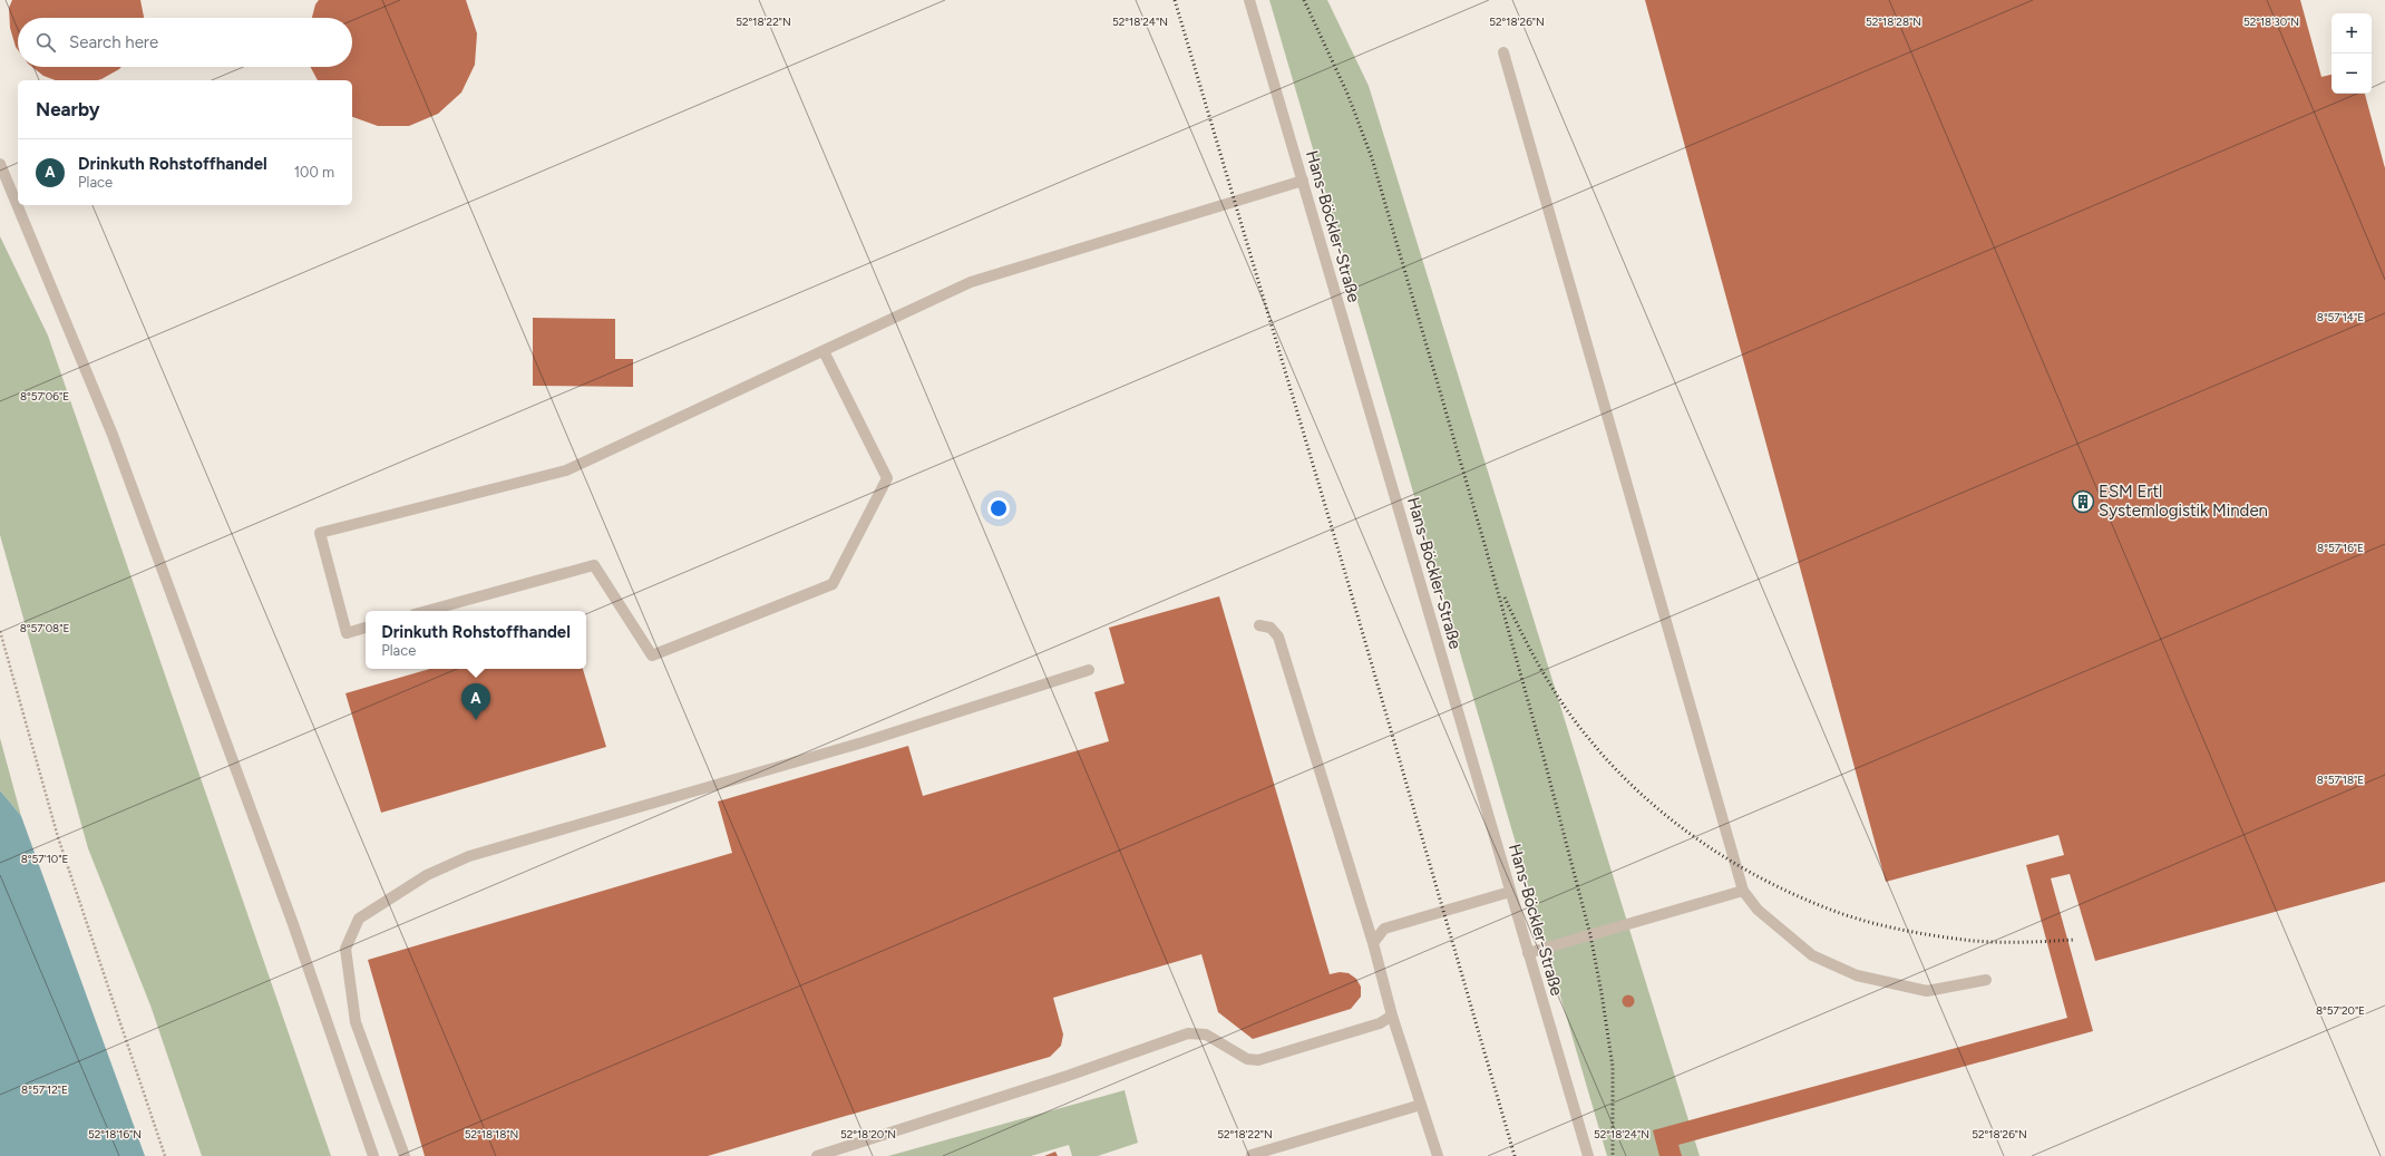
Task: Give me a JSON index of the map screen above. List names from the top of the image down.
{
  "streets": {
    "street": ["Hans-Böckler-Straße"]
  },
  "places": {
    "building": ["ESM Ertl Systemlogistik Minden"]
  },
  "page": {
    "map_buttons": ["+", "−"],
    "search": "Search here",
    "heading": "Nearby",
    "list": [
      {
        "mark": "A",
        "name": "Drinkuth Rohstoffhandel",
        "note": "Place",
        "value": "100 m"
      }
    ],
    "popup": ["Drinkuth Rohstoffhandel", "Place"],
    "pins": "A"
  },
  "coordinates": [
    "52°18'22\"N",
    "52°18'24\"N",
    "52°18'26\"N",
    "52°18'28\"N",
    "52°18'30\"N",
    "8°57'14\"E",
    "8°57'06\"E",
    "8°57'16\"E",
    "8°57'08\"E",
    "8°57'18\"E",
    "8°57'10\"E",
    "8°57'20\"E",
    "8°57'12\"E",
    "52°18'16\"N",
    "52°18'18\"N",
    "52°18'20\"N"
  ]
}
